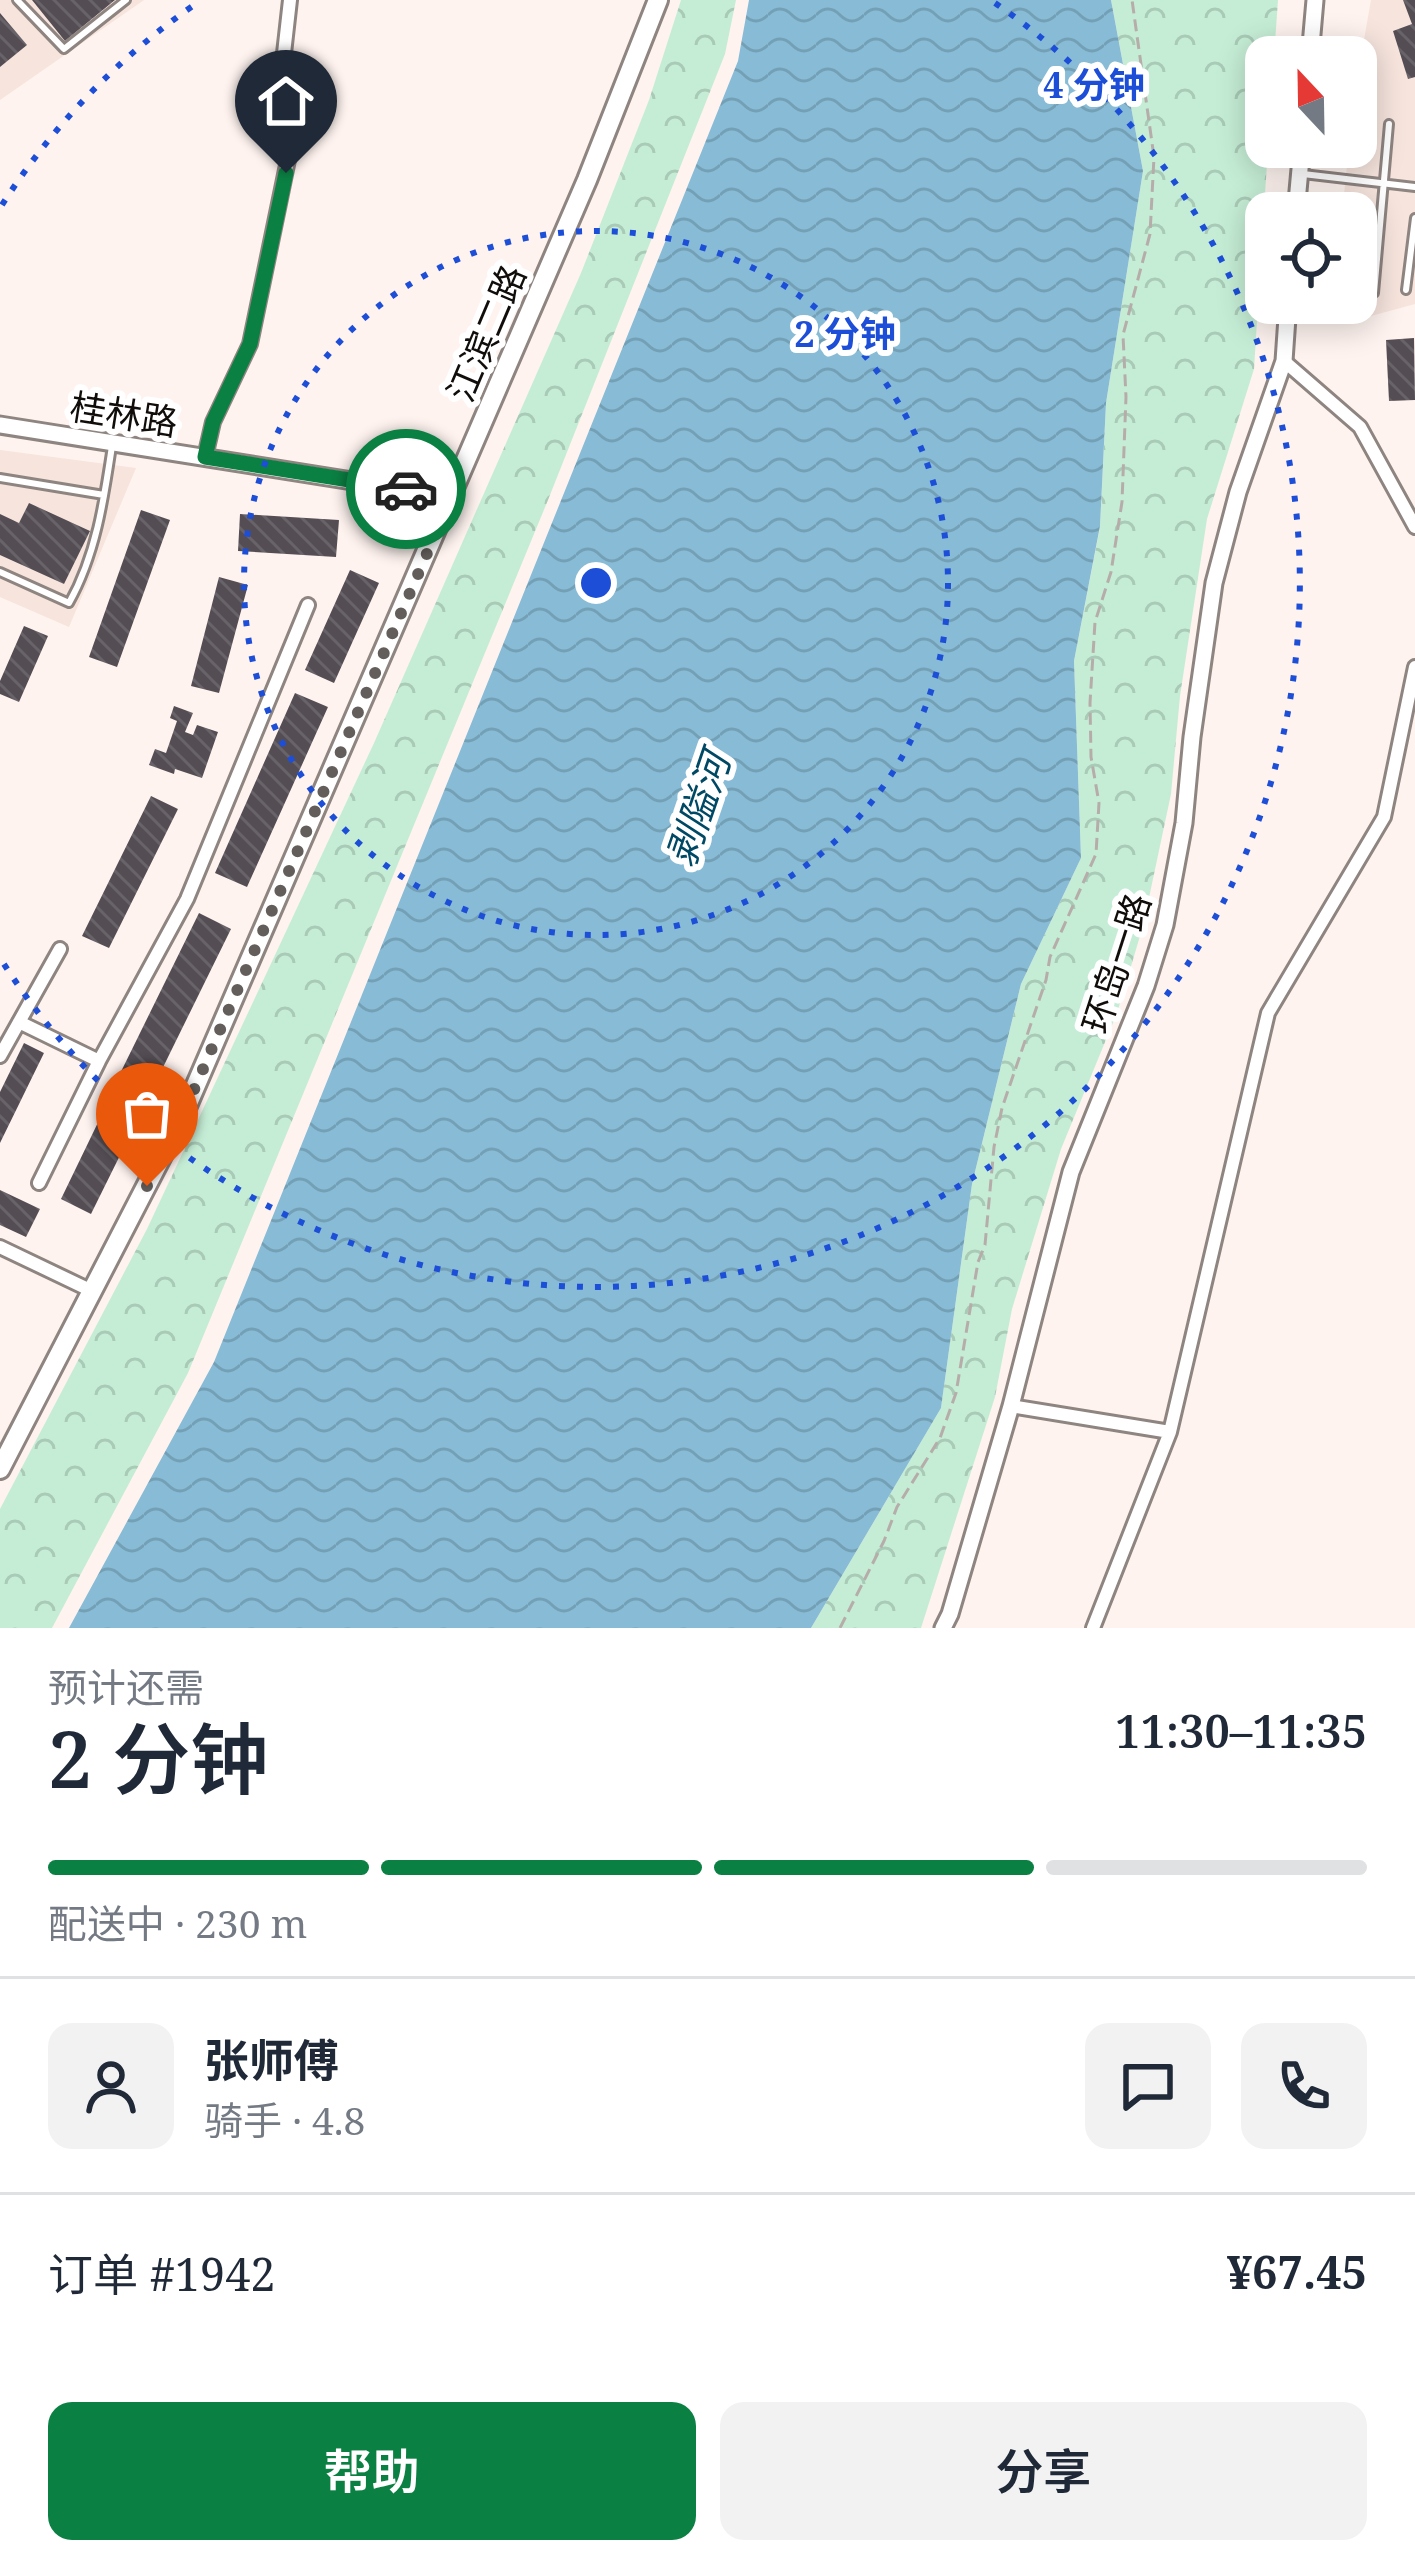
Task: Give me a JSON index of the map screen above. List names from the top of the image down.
{
  "streets": {
    "main road": ["江滨二路"],
    "street": ["桂林路", "环岛一路"]
  },
  "crossings": [
    ["江滨二路", "桂林路"]
  ],
  "water": ["剥隘河"],
  "north": "top",
  "page": {
    "heading": ["2 分钟", "预计还需", "11:30–11:35"],
    "panel": [
      "张师傅",
      "骑手 · 4.8",
      "订单 #1942",
      "¥67.45"
    ],
    "bar": "配送中 · 230 m",
    "buttons": ["帮助", "分享"]
  },
  "rings": ["4 分钟", "2 分钟"]
}
